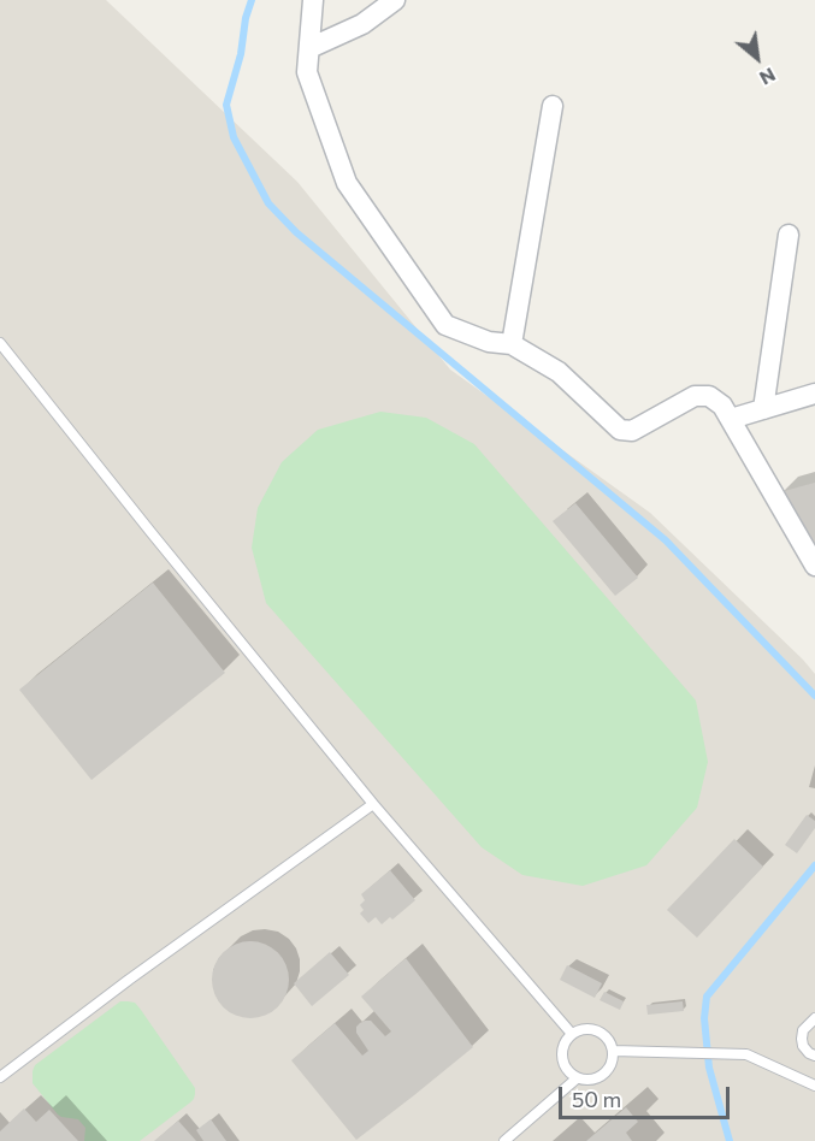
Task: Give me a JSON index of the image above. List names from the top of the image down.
{
  "scale_bar": "50 m",
  "north": "bottom right"
}
